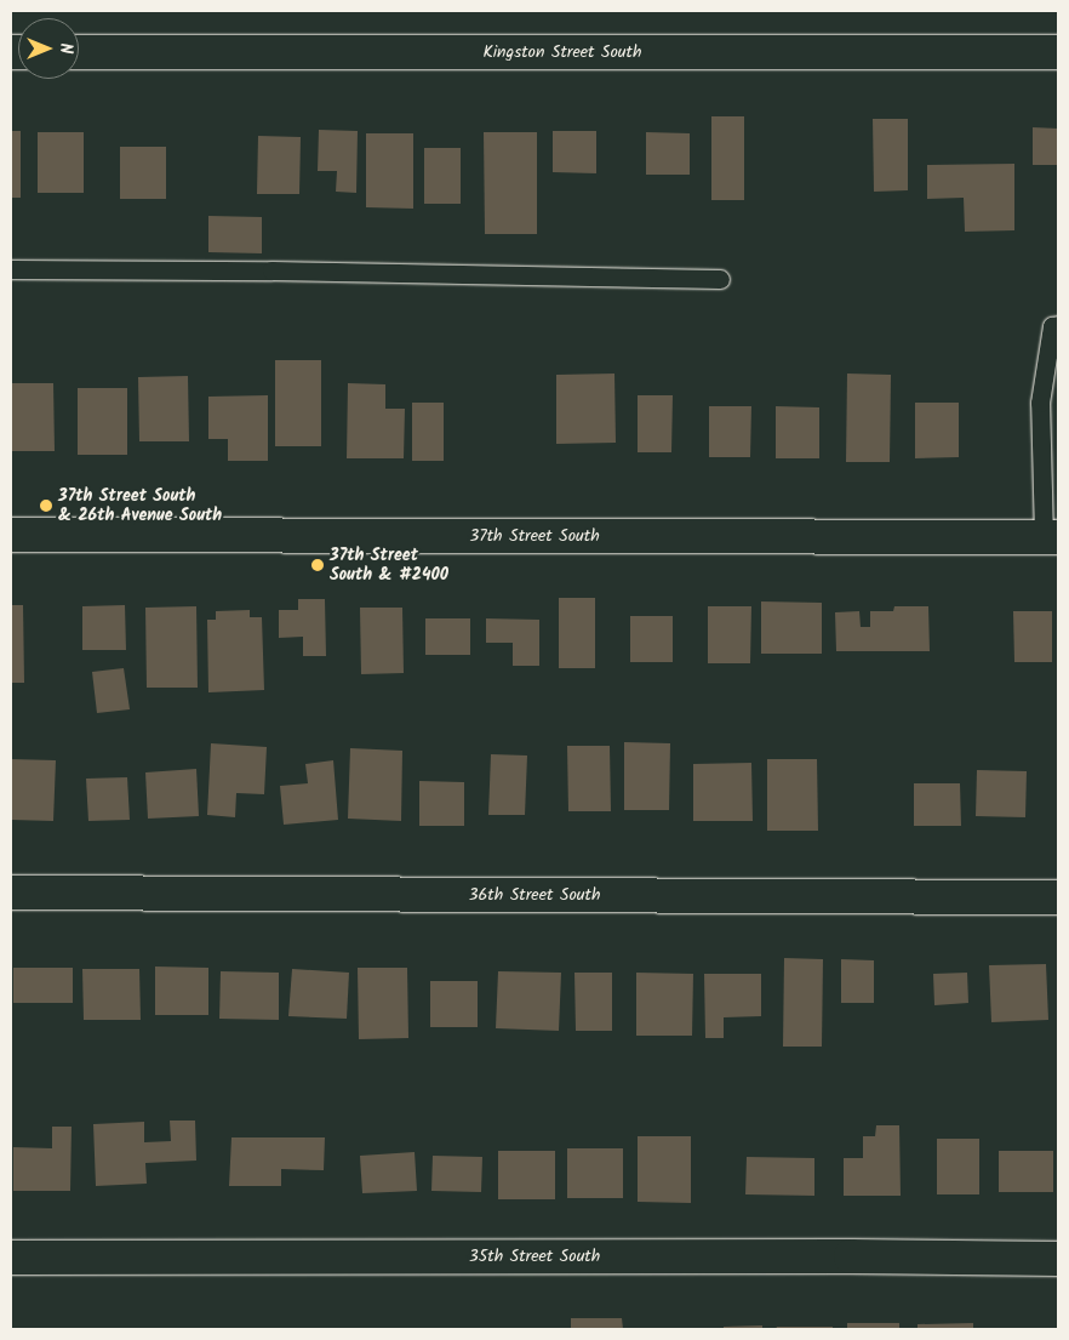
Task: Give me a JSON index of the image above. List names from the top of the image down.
{
  "streets": {
    "street": [
      "Kingston Street South",
      "37th Street South",
      "36th Street South",
      "35th Street South"
    ]
  },
  "places": ["37th Street South & 26th Avenue South", "37th Street South & #2400"],
  "north": "right"
}
